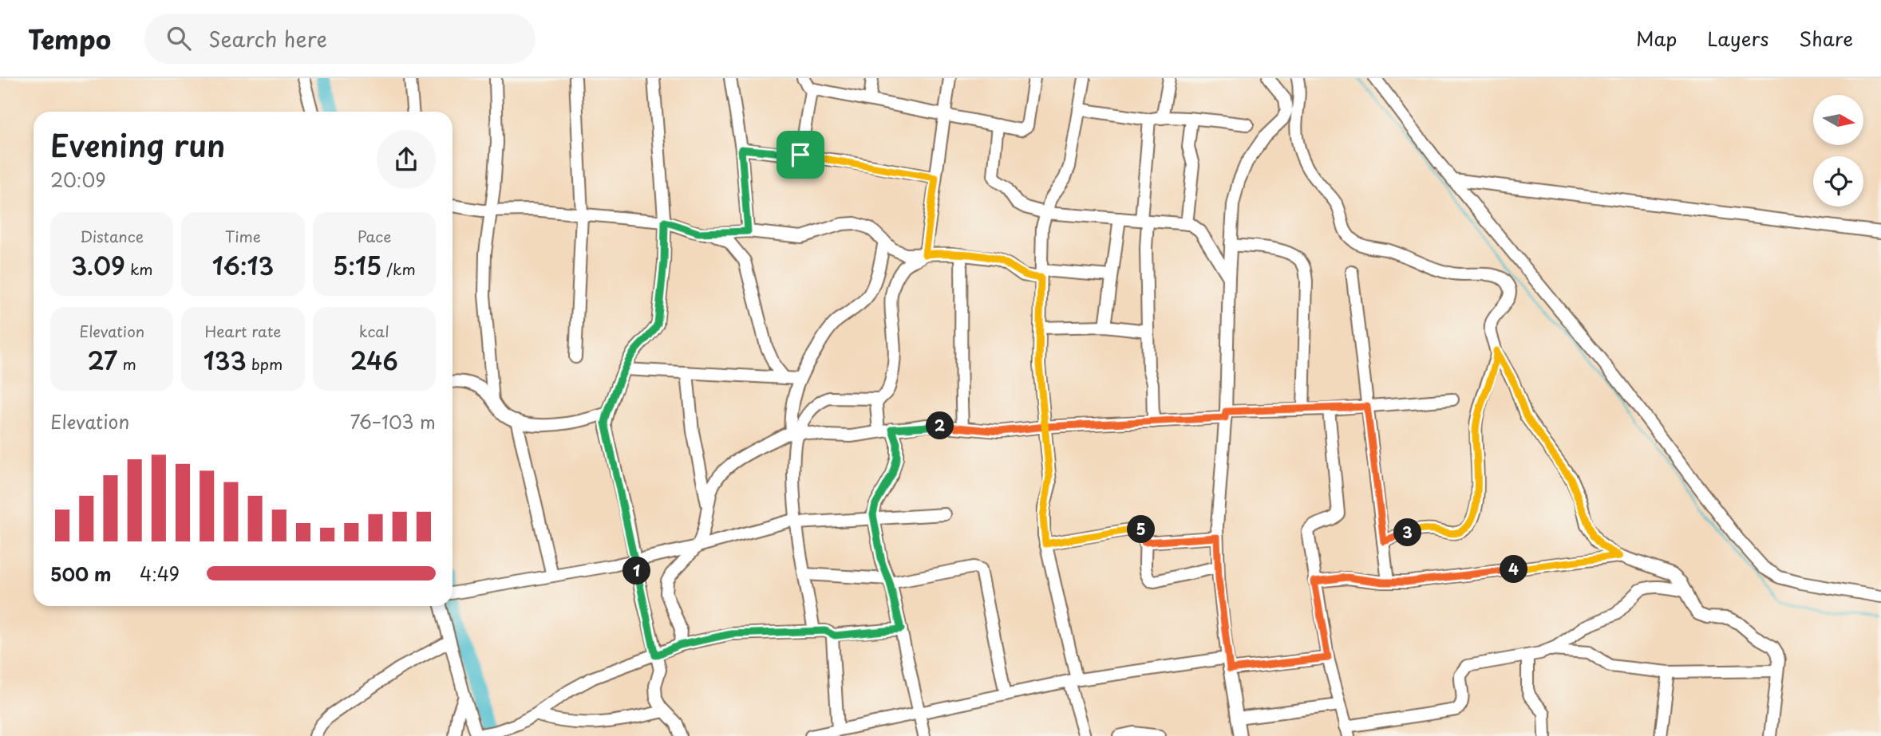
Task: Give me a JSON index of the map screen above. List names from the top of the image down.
{
  "north": "right",
  "page": {
    "header": "Tempo",
    "search": "Search here",
    "nav": ["Map", "Layers", "Share"],
    "heading": ["Evening run", "20:09"],
    "stats": [
      ["Distance", "3.09 km"],
      ["Time", "16:13"],
      ["Pace", "5:15 /km"],
      ["Elevation", "27 m"],
      ["Heart rate", "133 bpm"],
      ["kcal", "246"]
    ],
    "chart": ["Elevation", "76–103 m"],
    "pins": [
      "2",
      "5",
      "3",
      "4",
      "1"
    ],
    "list": [
      {
        "name": "500 m",
        "note": "4:49"
      }
    ]
  }
}
